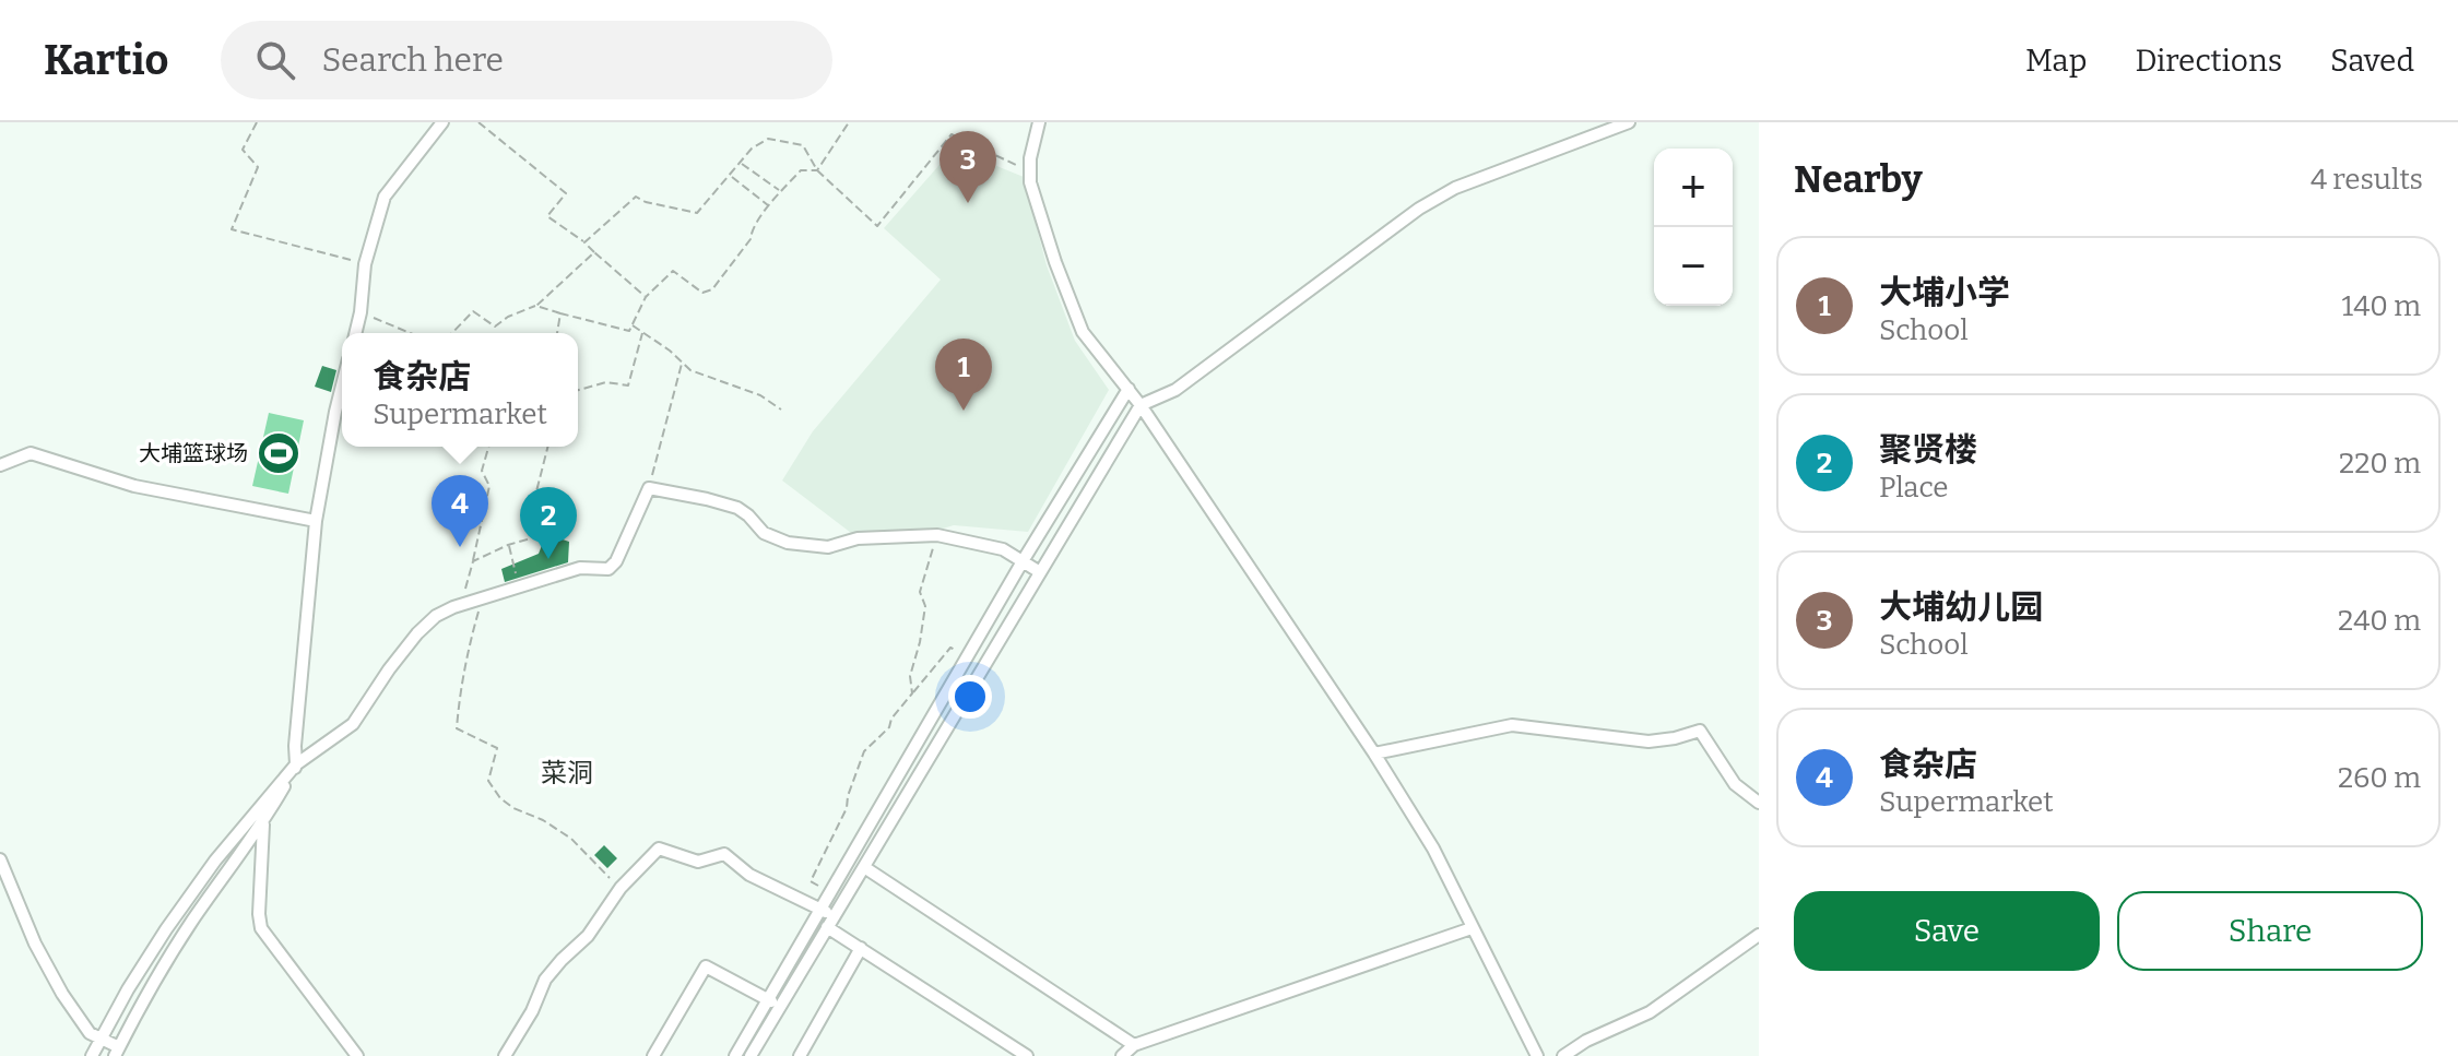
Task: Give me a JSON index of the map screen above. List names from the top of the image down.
{
  "districts": ["菜洞"],
  "places": {
    "sports": ["大埔篮球场"]
  },
  "page": {
    "header": "Kartio",
    "search": "Search here",
    "nav": ["Map", "Directions", "Saved"],
    "heading": ["Nearby", "4 results"],
    "pins": [
      "3",
      "1",
      "4",
      "2"
    ],
    "map_buttons": ["+", "−"],
    "list": [
      {
        "mark": "1",
        "name": "大埔小学",
        "note": "School",
        "value": "140 m"
      },
      {
        "mark": "2",
        "name": "聚贤楼",
        "note": "Place",
        "value": "220 m"
      },
      {
        "mark": "3",
        "name": "大埔幼儿园",
        "note": "School",
        "value": "240 m"
      },
      {
        "mark": "4",
        "name": "食杂店",
        "note": "Supermarket",
        "value": "260 m"
      }
    ],
    "popup": ["食杂店", "Supermarket"],
    "buttons": ["Save", "Share"]
  }
}
